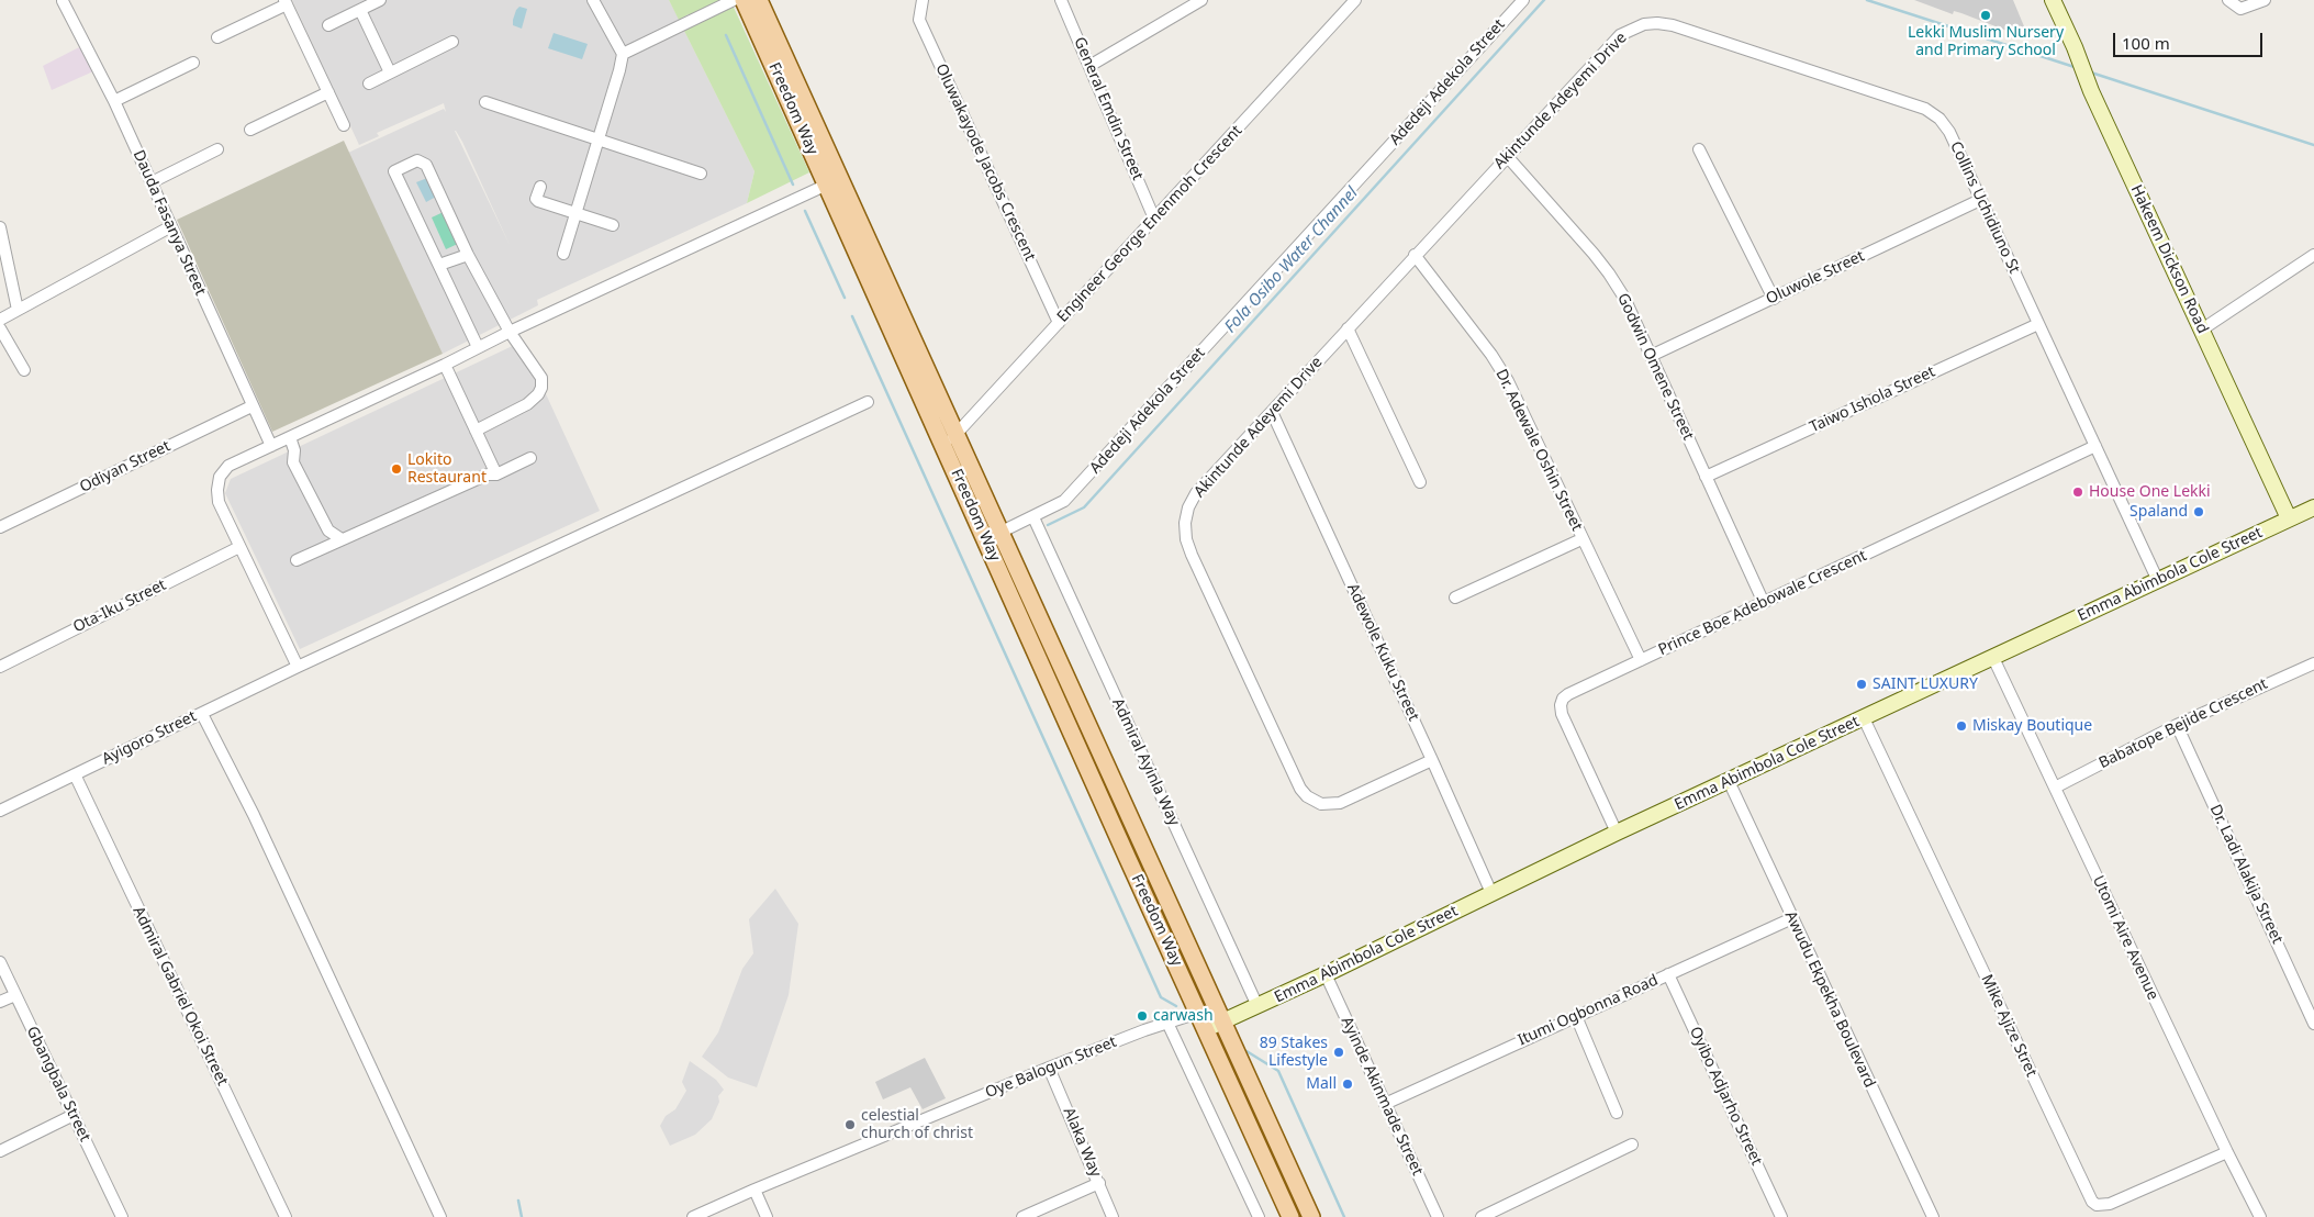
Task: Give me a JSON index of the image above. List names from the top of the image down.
{
  "streets": {
    "main road": ["Freedom Way"],
    "street": [
      "Adedeji Adekola Street",
      "Akintunde Adeyemi Drive",
      "General Emdin Street",
      "Oluwakayode Jacobs Crescent",
      "Collins Uchidiuno St",
      "Dauda Fasanya Street",
      "Engineer George Enenmoh Crescent",
      "Hakeem Dickson Road",
      "Oluwole Street",
      "Godwin Omene Street",
      "Taiwo Ishola Street",
      "Dr. Adewale Oshin Street",
      "Odiyan Street",
      "Emma Abimbola Cole Street",
      "Prince Boe Adebowale Crescent",
      "Ota-Iku Street",
      "Adewole Kuku Street",
      "Babatope Bejide Crescent",
      "Ayigoro Street",
      "Admiral Ayinla Way",
      "Dr. Ladi Alakija Street",
      "Utomi Aire Avenue",
      "Admiral Gabriel Okoi Street",
      "Awudu Ekpekha Boulevard",
      "Itumi Ogbonna Road",
      "Mike Ajize Stret",
      "Oye Balogun Street",
      "Gbangbala Street",
      "Ayinde Akinmade Street",
      "Oyibo Adjarho Street",
      "Alaka Way"
    ]
  },
  "crossings": [
    ["Adedeji Adekola Street", "Freedom Way"],
    ["Adedeji Adekola Street", "Admiral Ayinla Way"],
    ["Akintunde Adeyemi Drive", "Collins Uchidiuno St"],
    ["Akintunde Adeyemi Drive", "Godwin Omene Street"],
    ["Akintunde Adeyemi Drive", "Dr. Adewale Oshin Street"],
    ["Akintunde Adeyemi Drive", "Adewole Kuku Street"],
    ["Freedom Way", "Engineer George Enenmoh Crescent"],
    ["Freedom Way", "Emma Abimbola Cole Street"],
    ["Freedom Way", "Oye Balogun Street"],
    ["General Emdin Street", "Engineer George Enenmoh Crescent"],
    ["Oluwakayode Jacobs Crescent", "Engineer George Enenmoh Crescent"],
    ["Collins Uchidiuno St", "Oluwole Street"],
    ["Collins Uchidiuno St", "Taiwo Ishola Street"],
    ["Collins Uchidiuno St", "Emma Abimbola Cole Street"],
    ["Collins Uchidiuno St", "Prince Boe Adebowale Crescent"],
    ["Dauda Fasanya Street", "Odiyan Street"],
    ["Hakeem Dickson Road", "Emma Abimbola Cole Street"],
    ["Oluwole Street", "Godwin Omene Street"],
    ["Godwin Omene Street", "Taiwo Ishola Street"],
    ["Godwin Omene Street", "Prince Boe Adebowale Crescent"],
    ["Dr. Adewale Oshin Street", "Prince Boe Adebowale Crescent"],
    ["Emma Abimbola Cole Street", "Prince Boe Adebowale Crescent"],
    ["Emma Abimbola Cole Street", "Adewole Kuku Street"],
    ["Emma Abimbola Cole Street", "Admiral Ayinla Way"],
    ["Emma Abimbola Cole Street", "Utomi Aire Avenue"],
    ["Emma Abimbola Cole Street", "Awudu Ekpekha Boulevard"],
    ["Emma Abimbola Cole Street", "Mike Ajize Stret"],
    ["Emma Abimbola Cole Street", "Ayinde Akinmade Street"],
    ["Babatope Bejide Crescent", "Dr. Ladi Alakija Street"],
    ["Babatope Bejide Crescent", "Utomi Aire Avenue"],
    ["Ayigoro Street", "Admiral Gabriel Okoi Street"],
    ["Utomi Aire Avenue", "Mike Ajize Stret"],
    ["Awudu Ekpekha Boulevard", "Itumi Ogbonna Road"],
    ["Itumi Ogbonna Road", "Ayinde Akinmade Street"],
    ["Itumi Ogbonna Road", "Oyibo Adjarho Street"],
    ["Oye Balogun Street", "Alaka Way"]
  ],
  "water": ["Fola Osibo Water Channel"],
  "places": [
    "Lekki Muslim Nursery and Primary School",
    "Lokito Restaurant",
    "House One Lekki",
    "Spaland",
    "SAINT LUXURY",
    "Miskay Boutique",
    "carwash",
    "89 Stakes Lifestyle",
    "Mall",
    "celestial church of christ"
  ],
  "scale_bar": "100 m"
}
